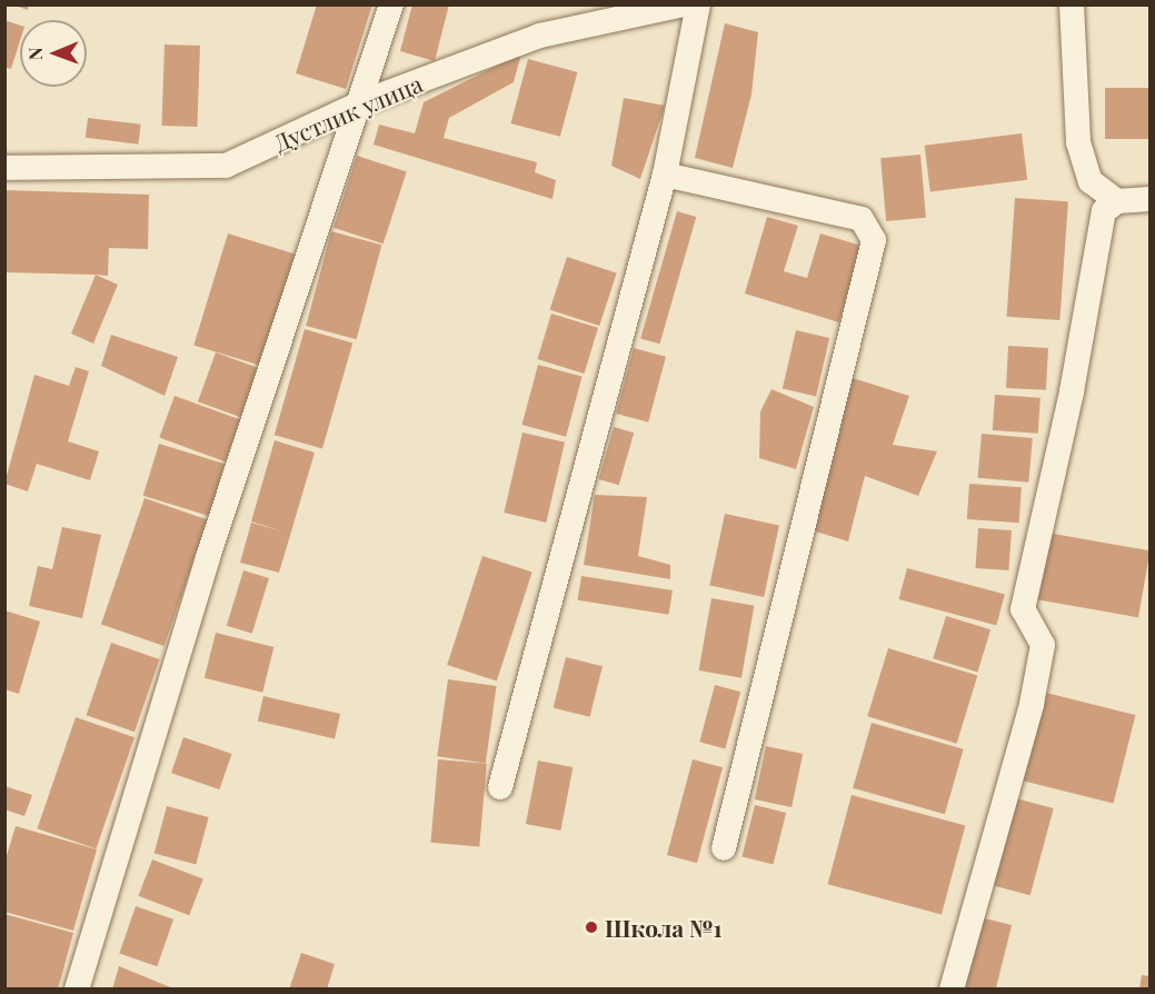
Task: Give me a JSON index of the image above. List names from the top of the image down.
{
  "streets": {
    "street": ["Дустлик улица"]
  },
  "places": ["Школа №1"],
  "north": "left"
}
